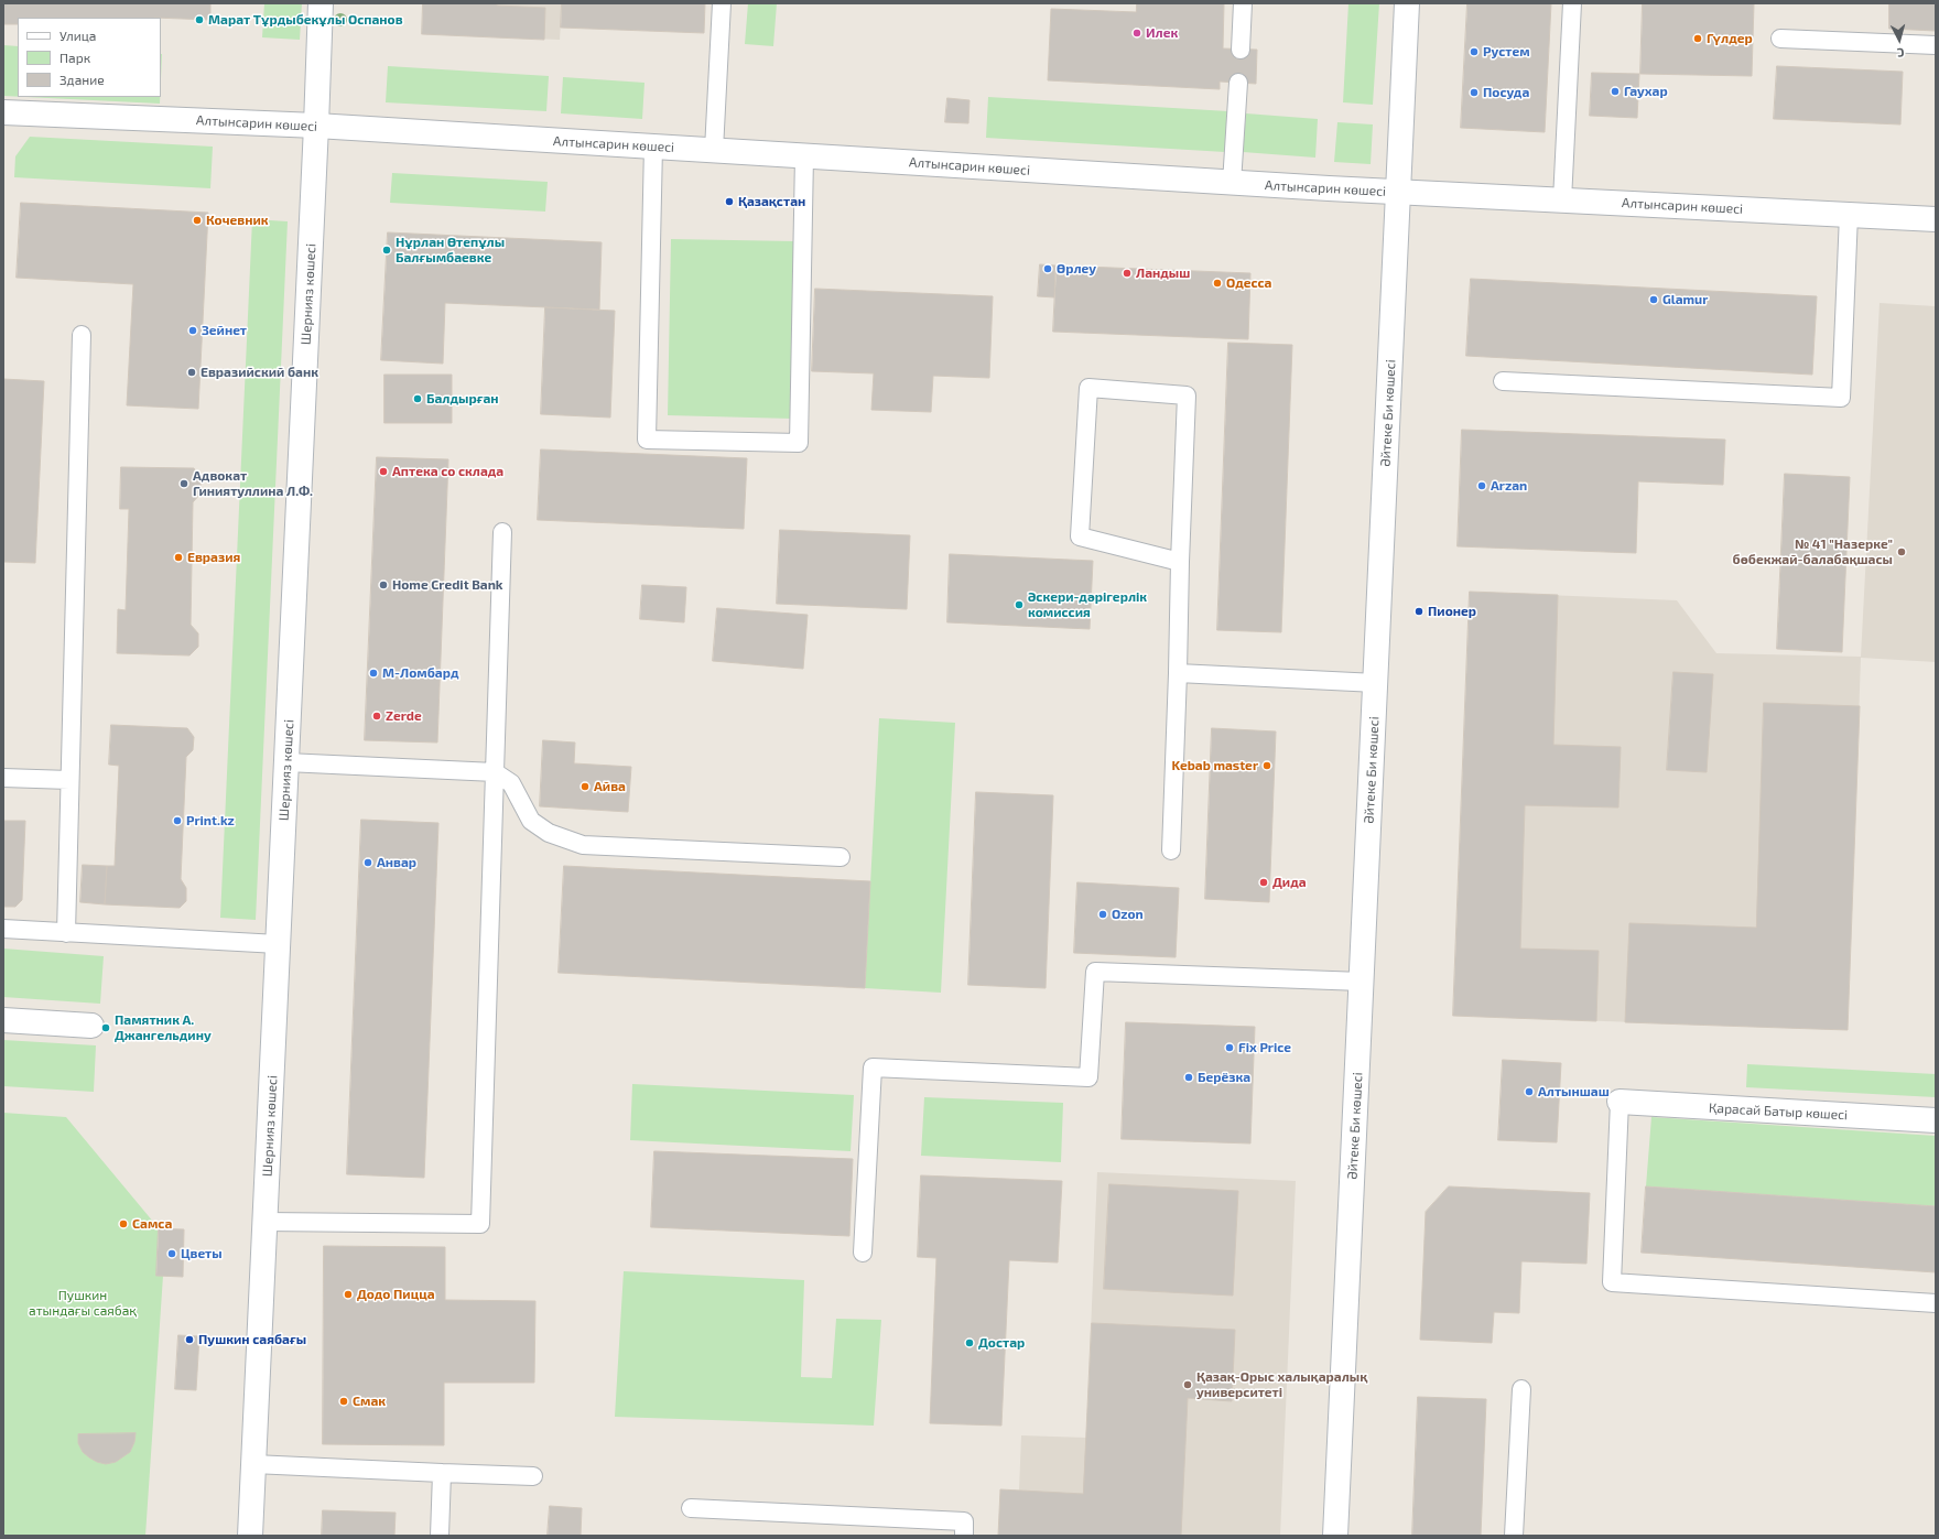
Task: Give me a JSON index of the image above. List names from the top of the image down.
{
  "streets": {
    "street": [
      "Алтынсарин көшесі",
      "Шернияз көшесі",
      "Әйтеке Би көшесі",
      "Қарасай Батыр көшесі"
    ]
  },
  "crossings": [
    ["Алтынсарин көшесі", "Шернияз көшесі"],
    ["Алтынсарин көшесі", "Әйтеке Би көшесі"]
  ],
  "parks": ["Пушкин атындағы саябақ"],
  "places": [
    "Марат Тұрдыбекұлы Оспанов",
    "Илек",
    "Гүлдер",
    "Рустем",
    "Гаухар",
    "Посуда",
    "Қазақстан",
    "Кочевник",
    "Нұрлан Өтепұлы Балғымбаевке",
    "Өрлеу",
    "Ландыш",
    "Одесса",
    "Glamur",
    "Зейнет",
    "Евразийский банк",
    "Балдырған",
    "Аптека со склада",
    "Адвокат Гиниятуллина Л.Ф.",
    "Arzan",
    "№ 41 \"Назерке\" бөбекжай-балабақшасы",
    "Евразия",
    "Home Credit Bank",
    "Әскери-дәрігерлік комиссия",
    "Пионер",
    "М-Ломбард",
    "Zerde",
    "Kebab master",
    "Айва",
    "Print.kz",
    "Анвар",
    "Дида",
    "Ozon",
    "Памятник А. Джангельдину",
    "Fix Price",
    "Берёзка",
    "Алтыншаш",
    "Самса",
    "Цветы",
    "Додо Пицца",
    "Пушкин саябағы",
    "Достар",
    "Қазақ-Орыс халықаралық университеті",
    "Смак"
  ],
  "legend": ["Улица", "Парк", "Здание"],
  "north": "bottom"
}
